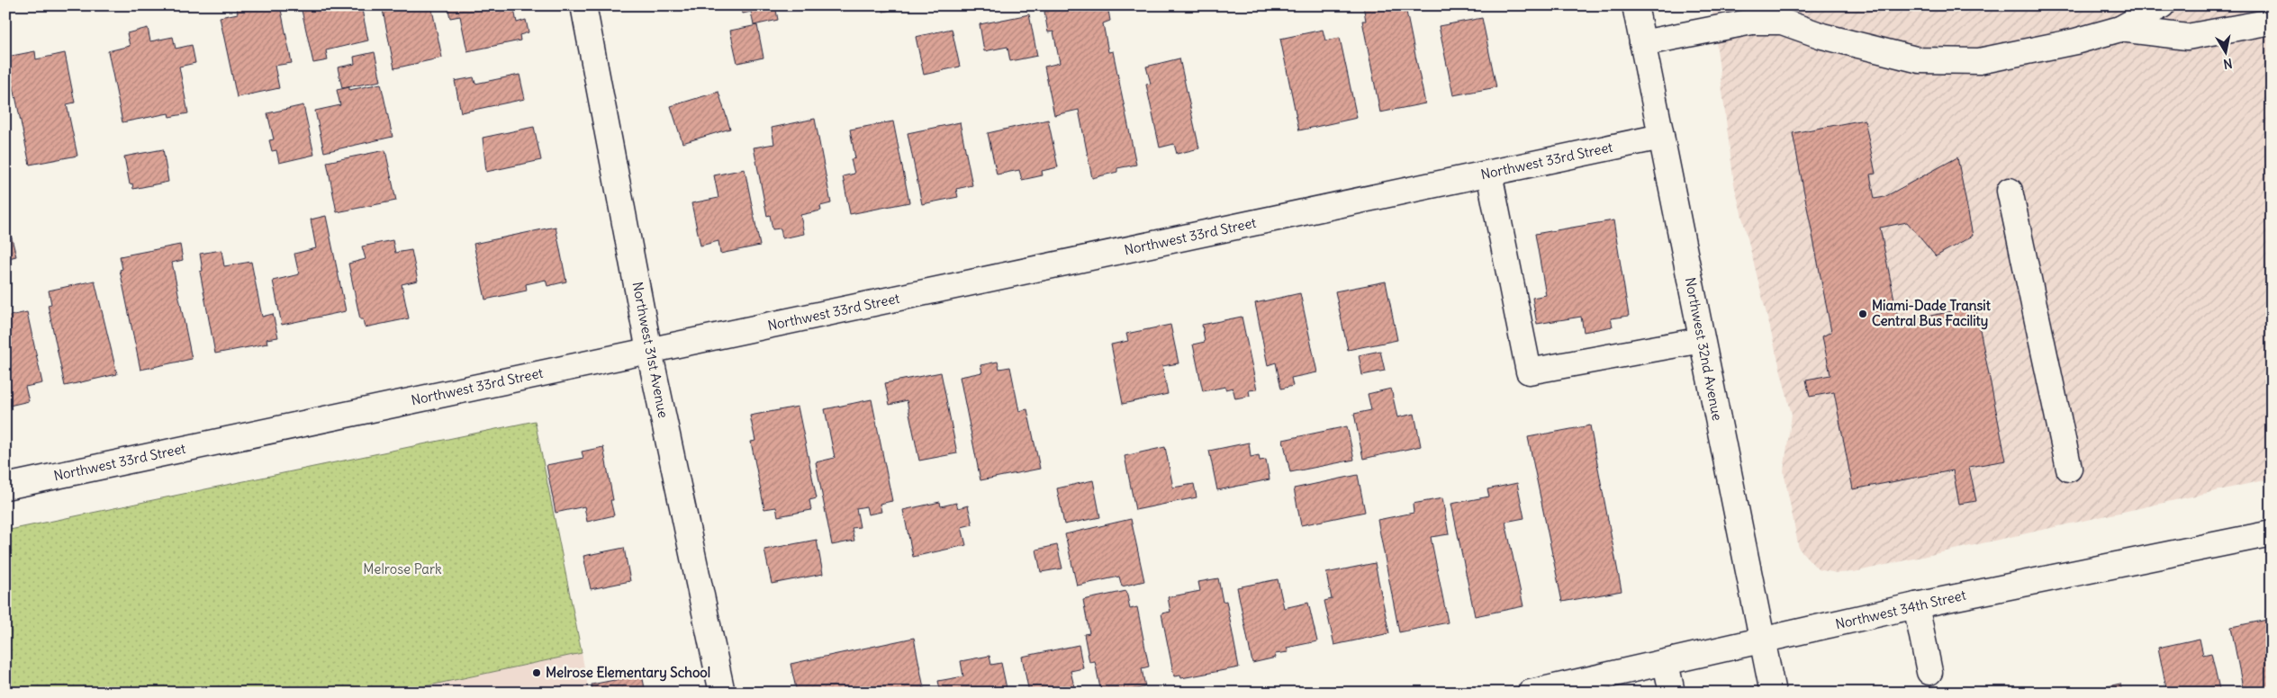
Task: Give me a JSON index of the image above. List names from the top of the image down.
{
  "streets": {
    "street": [
      "Northwest 33rd Street",
      "Northwest 32nd Avenue",
      "Northwest 31st Avenue",
      "Northwest 34th Street"
    ]
  },
  "crossings": [
    ["Northwest 33rd Street", "Northwest 32nd Avenue"],
    ["Northwest 33rd Street", "Northwest 31st Avenue"],
    ["Northwest 32nd Avenue", "Northwest 34th Street"]
  ],
  "parks": ["Melrose Park"],
  "places": ["Miami-Dade Transit Central Bus Facility", "Melrose Elementary School"],
  "north": "bottom"
}
